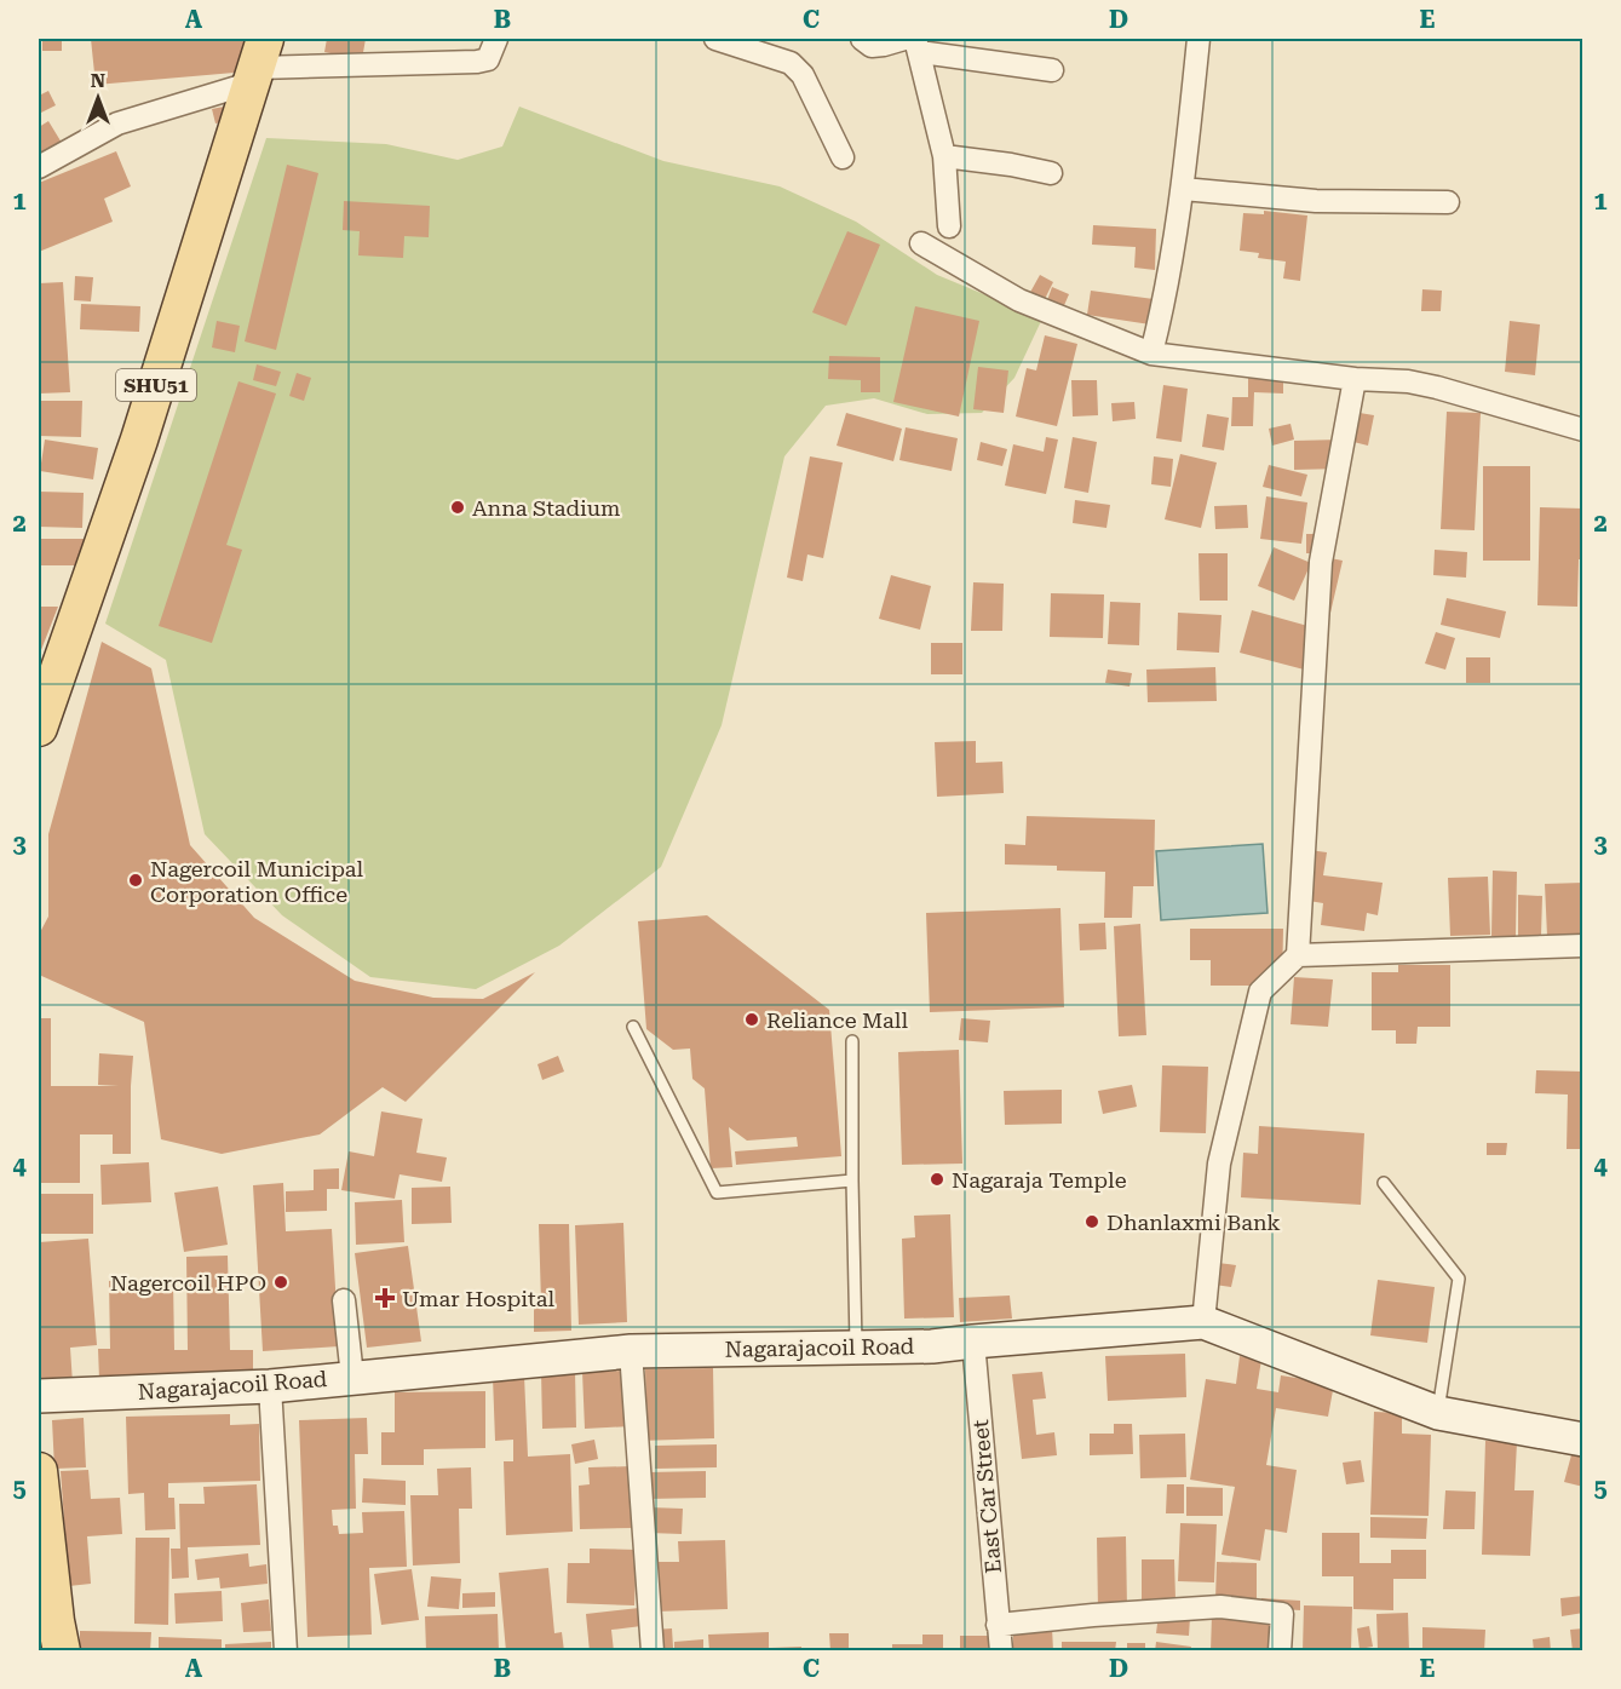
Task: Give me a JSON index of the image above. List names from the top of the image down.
{
  "streets": {
    "main road": ["SHU51"],
    "street": ["Nagarajacoil Road", "East Car Street"]
  },
  "crossings": [
    ["Nagarajacoil Road", "East Car Street"]
  ],
  "places": {
    "other": [
      "Anna Stadium",
      "Nagercoil Municipal Corporation Office",
      "Reliance Mall",
      "Nagaraja Temple",
      "Dhanlaxmi Bank",
      "Nagercoil HPO"
    ],
    "health": ["Umar Hospital"]
  },
  "north": "top",
  "grid": {
    "columns": [
      "A",
      "B",
      "C",
      "D",
      "E"
    ],
    "rows": [
      "1",
      "2",
      "3",
      "4",
      "5"
    ]
  }
}
